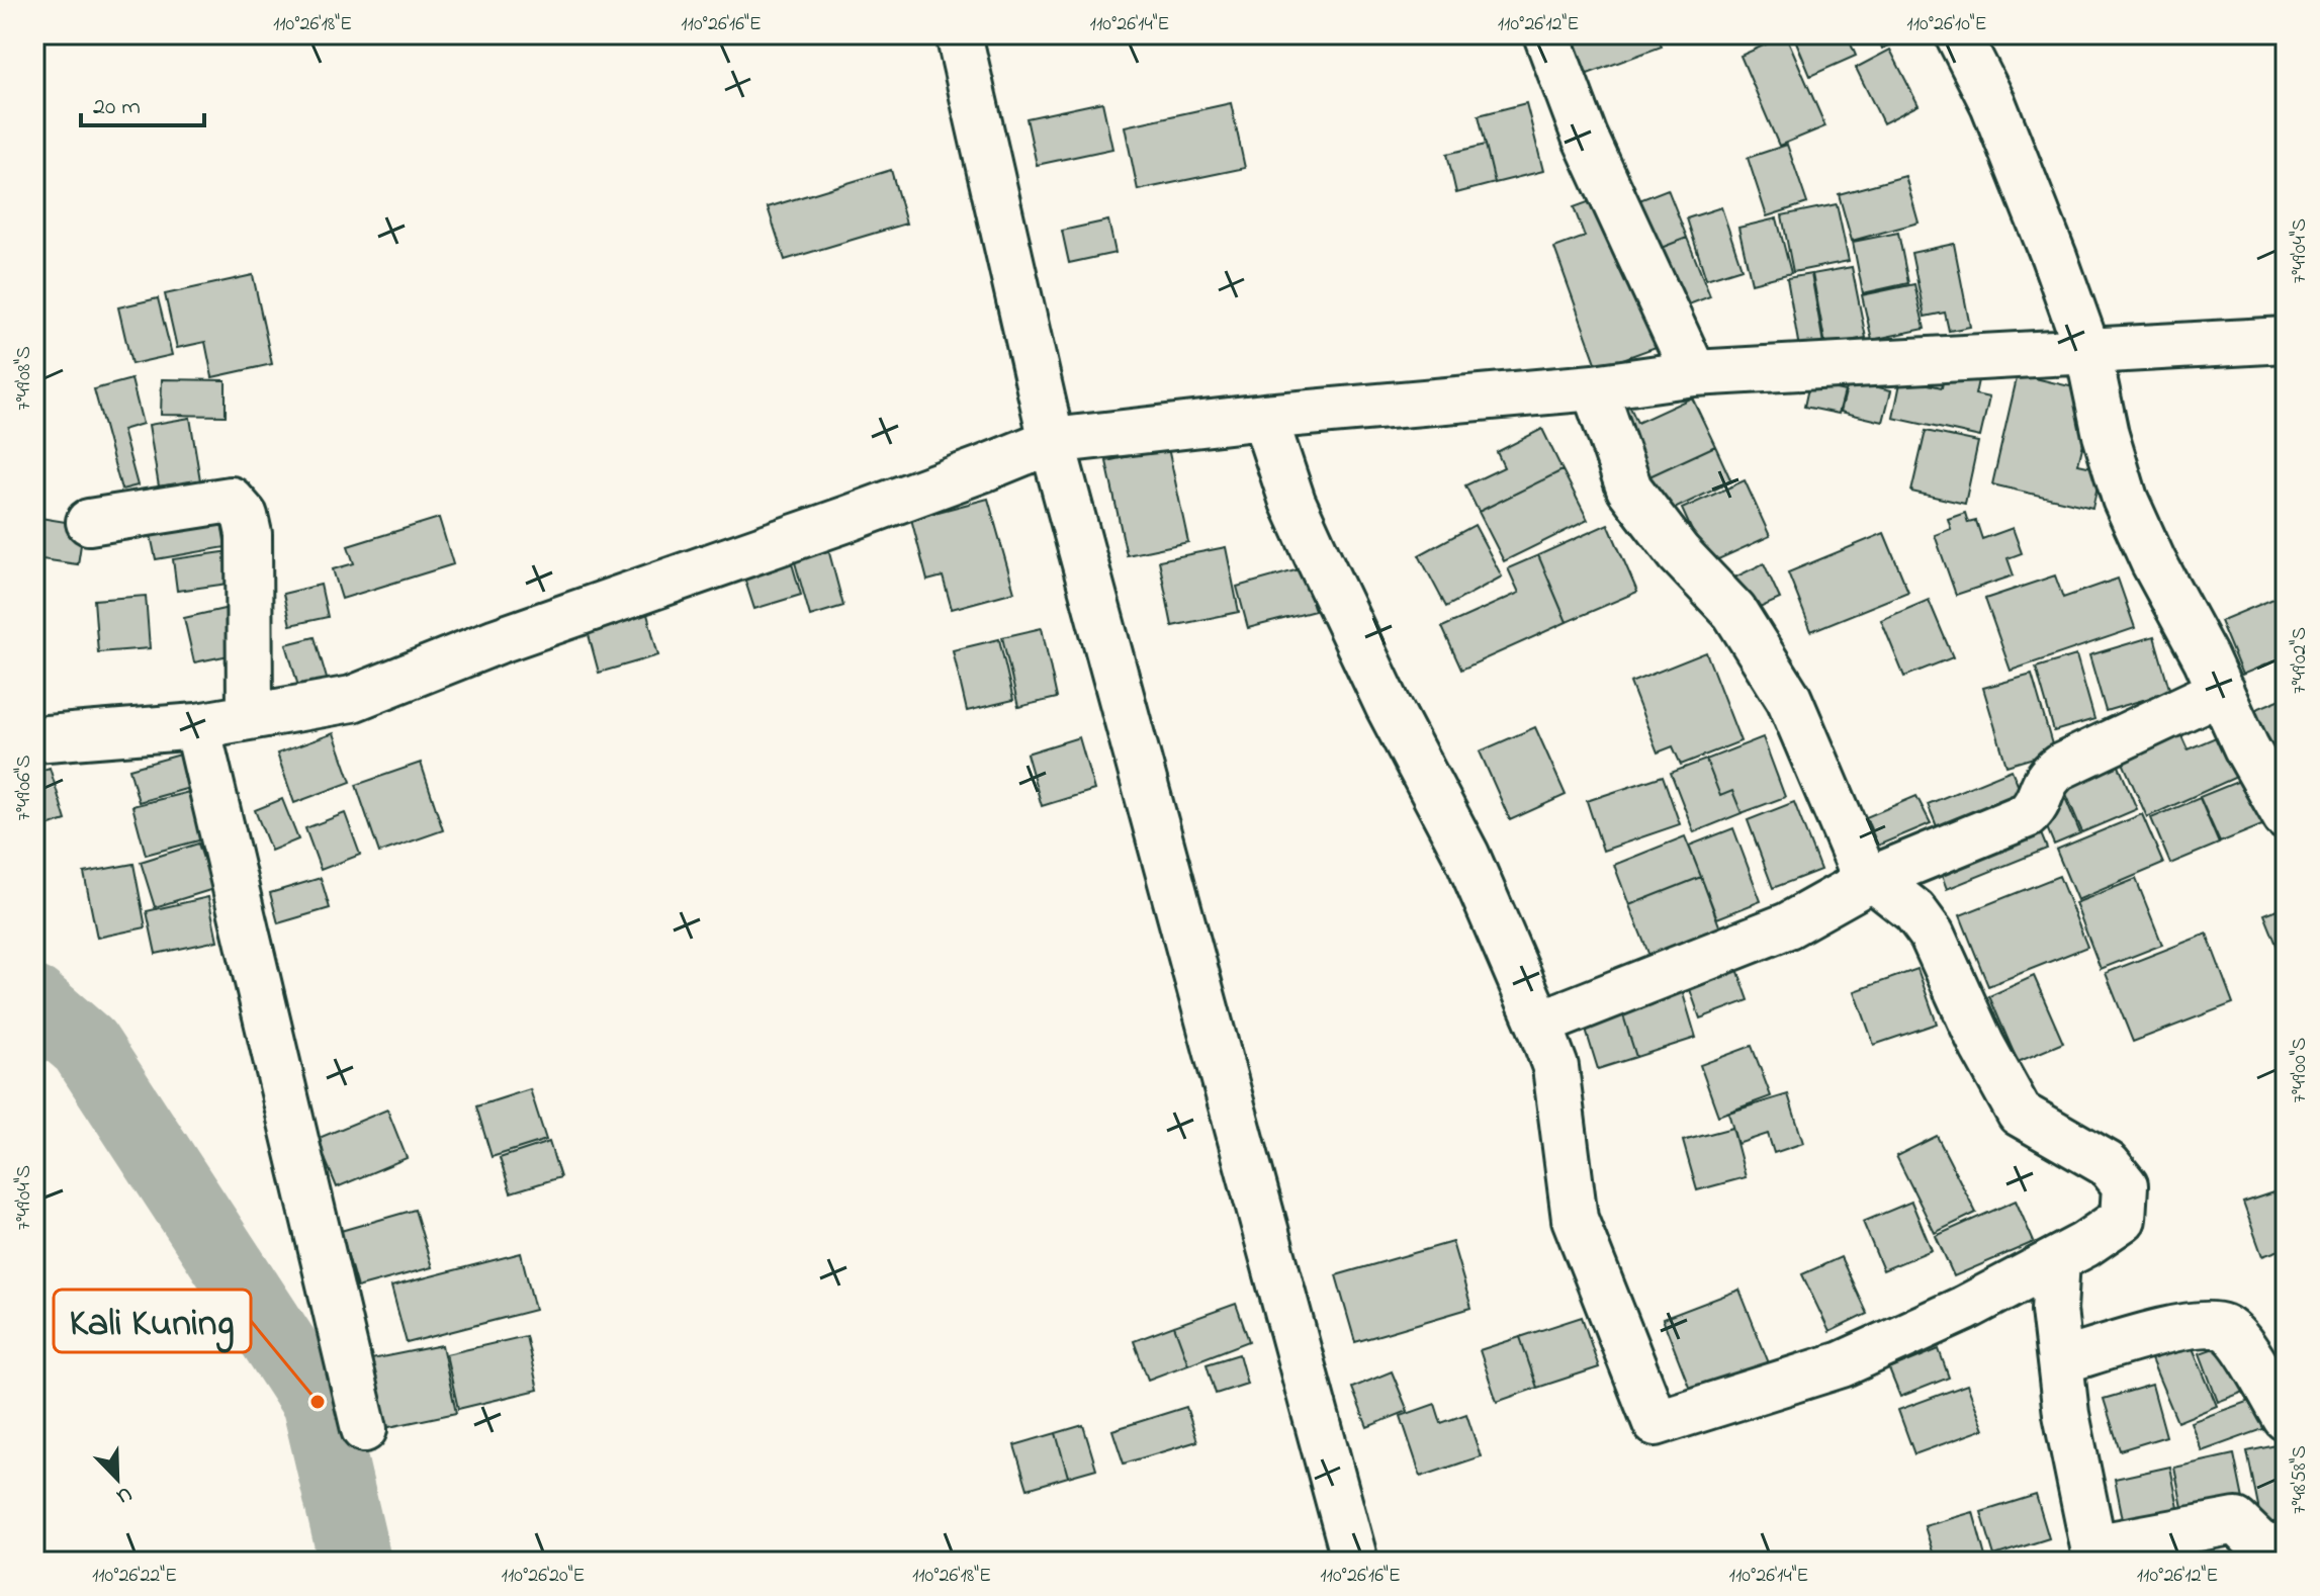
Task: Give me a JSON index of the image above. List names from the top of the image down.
{
  "places": ["Kali Kuning"],
  "scale_bar": "20 m",
  "north": "bottom right",
  "coordinates": [
    "110°26'18\"E",
    "110°26'16\"E",
    "110°26'14\"E",
    "110°26'12\"E",
    "110°26'10\"E",
    "7°49'04\"S",
    "7°49'08\"S",
    "7°49'02\"S",
    "7°49'06\"S",
    "7°49'00\"S",
    "7°48'58\"S",
    "110°26'22\"E",
    "110°26'20\"E"
  ]
}
